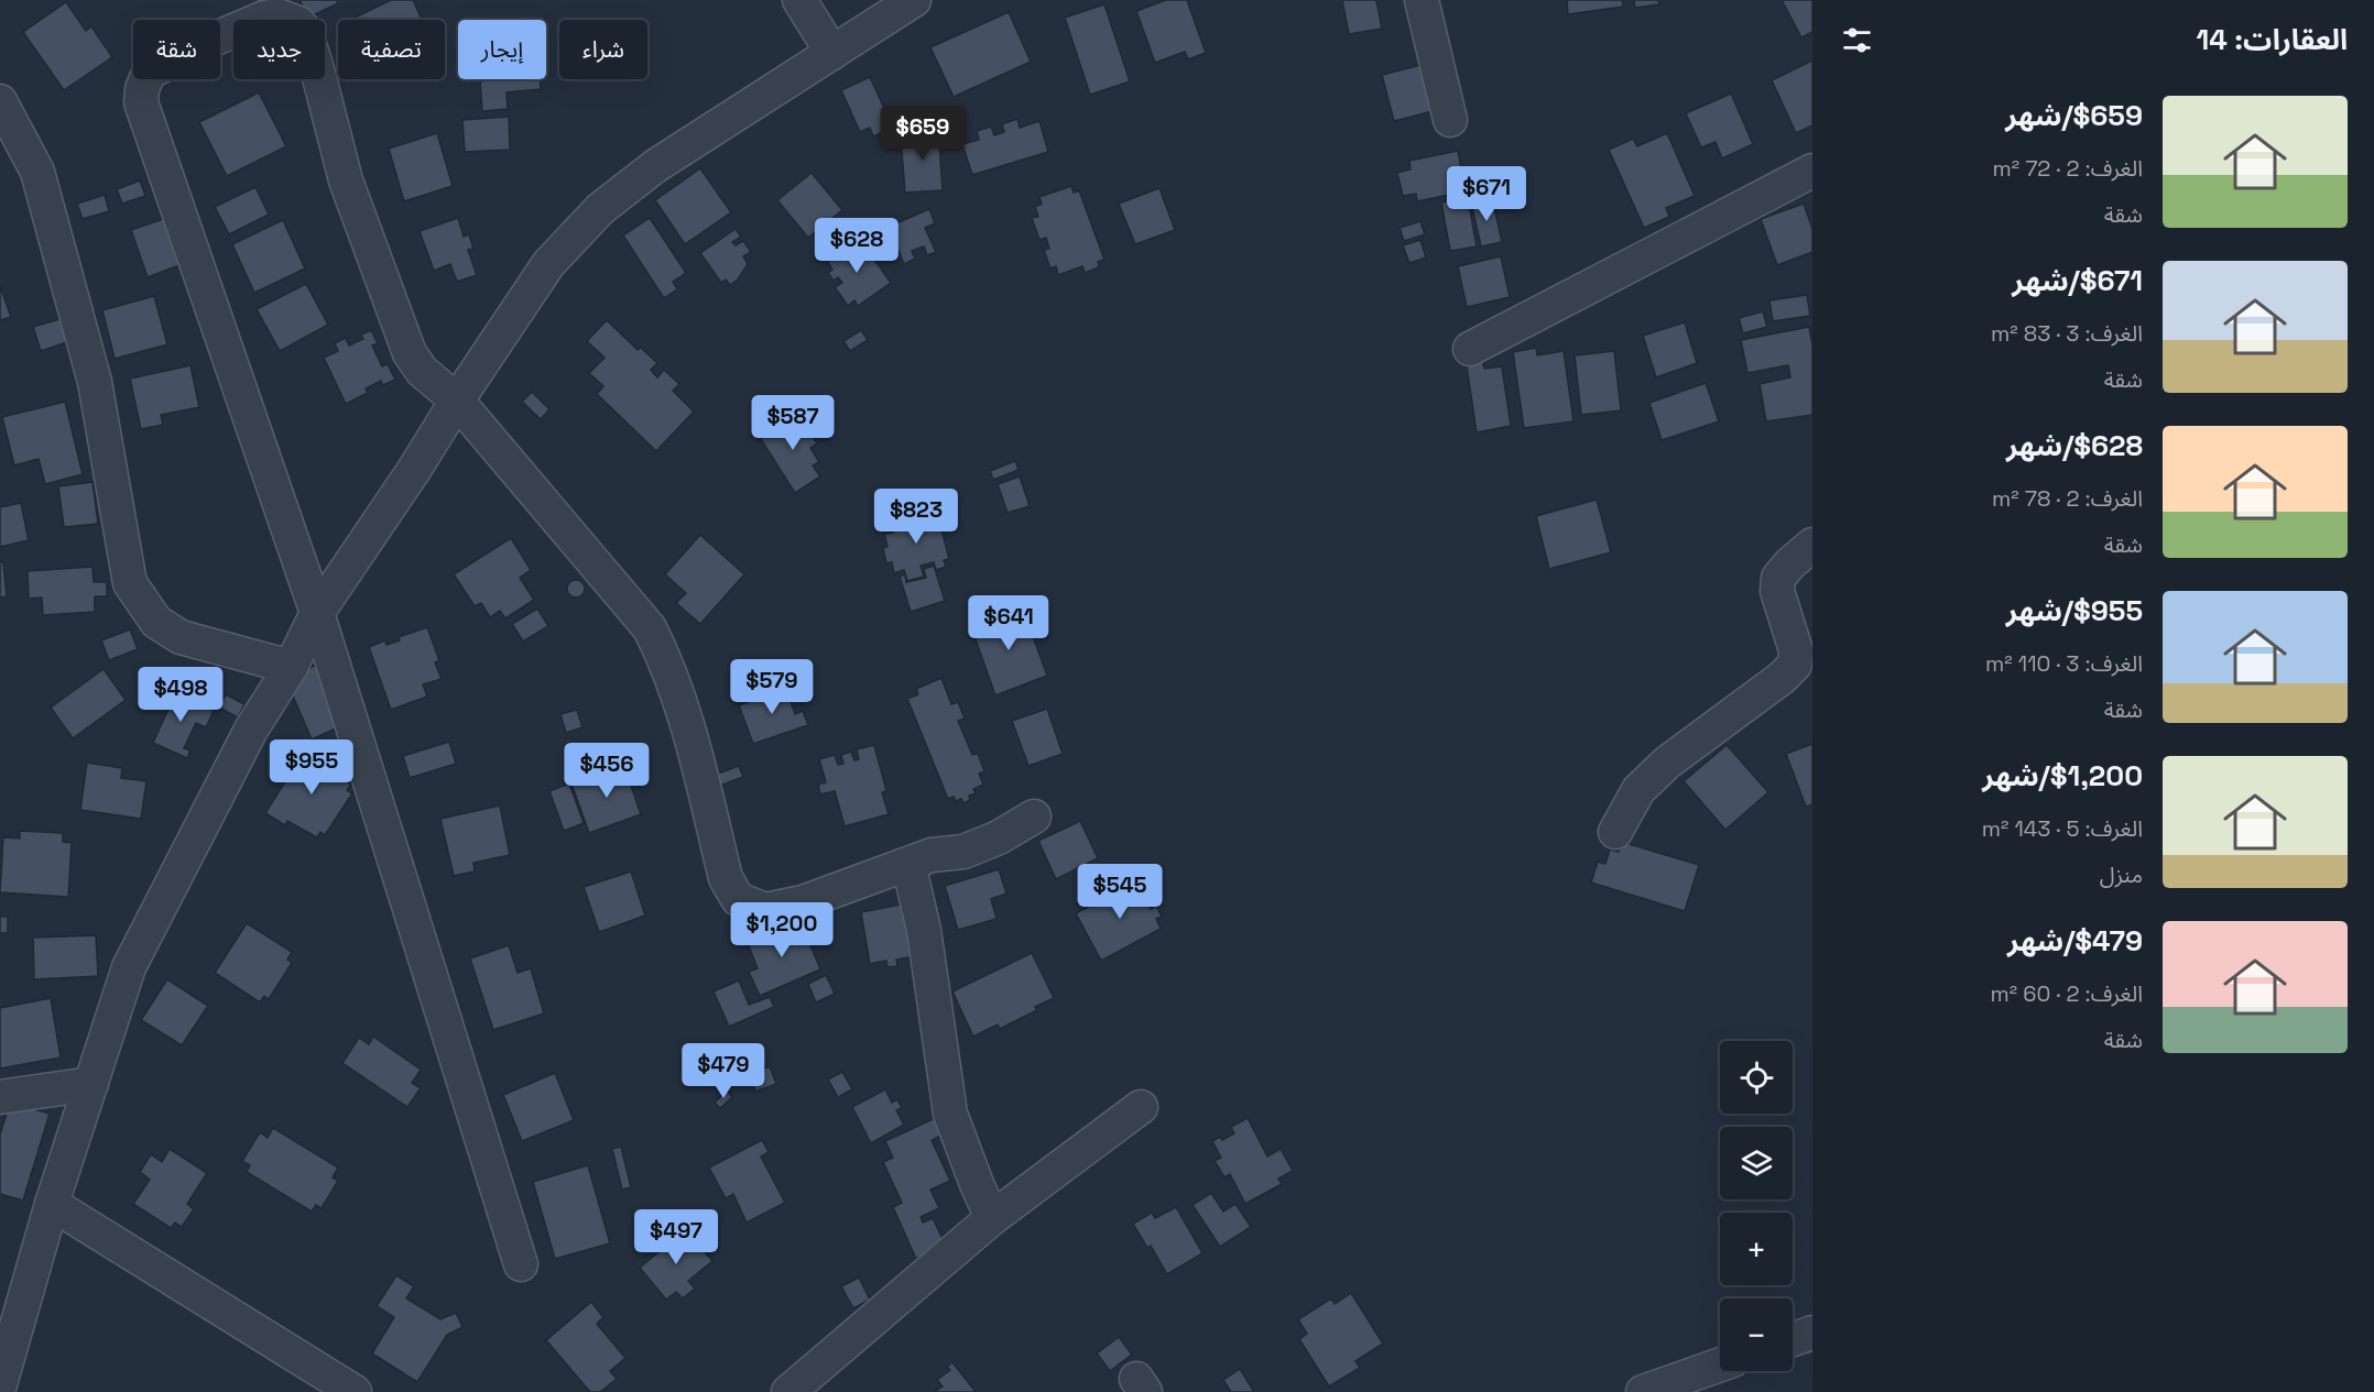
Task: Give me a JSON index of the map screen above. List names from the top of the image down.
{
  "page": {
    "heading": "العقارات: 14",
    "chip": [
      "شراء",
      "إيجار",
      "تصفية",
      "جديد",
      "شقة"
    ],
    "list": [
      {
        "name": "$659/شهر",
        "note": "الغرف: 2 · 72 m² · شقة"
      },
      {
        "name": "$671/شهر",
        "note": "الغرف: 3 · 83 m² · شقة"
      },
      {
        "name": "$628/شهر",
        "note": "الغرف: 2 · 78 m² · شقة"
      },
      {
        "name": "$955/شهر",
        "note": "الغرف: 3 · 110 m² · شقة"
      },
      {
        "name": "$1,200/شهر",
        "note": "الغرف: 5 · 143 m² · منزل"
      },
      {
        "name": "$479/شهر",
        "note": "الغرف: 2 · 60 m² · شقة"
      }
    ],
    "price": [
      "$659",
      "$671",
      "$628",
      "$587",
      "$823",
      "$641",
      "$579",
      "$498",
      "$955",
      "$456",
      "$545",
      "$1,200",
      "$479",
      "$497"
    ],
    "map_buttons": ["+", "−"]
  }
}
